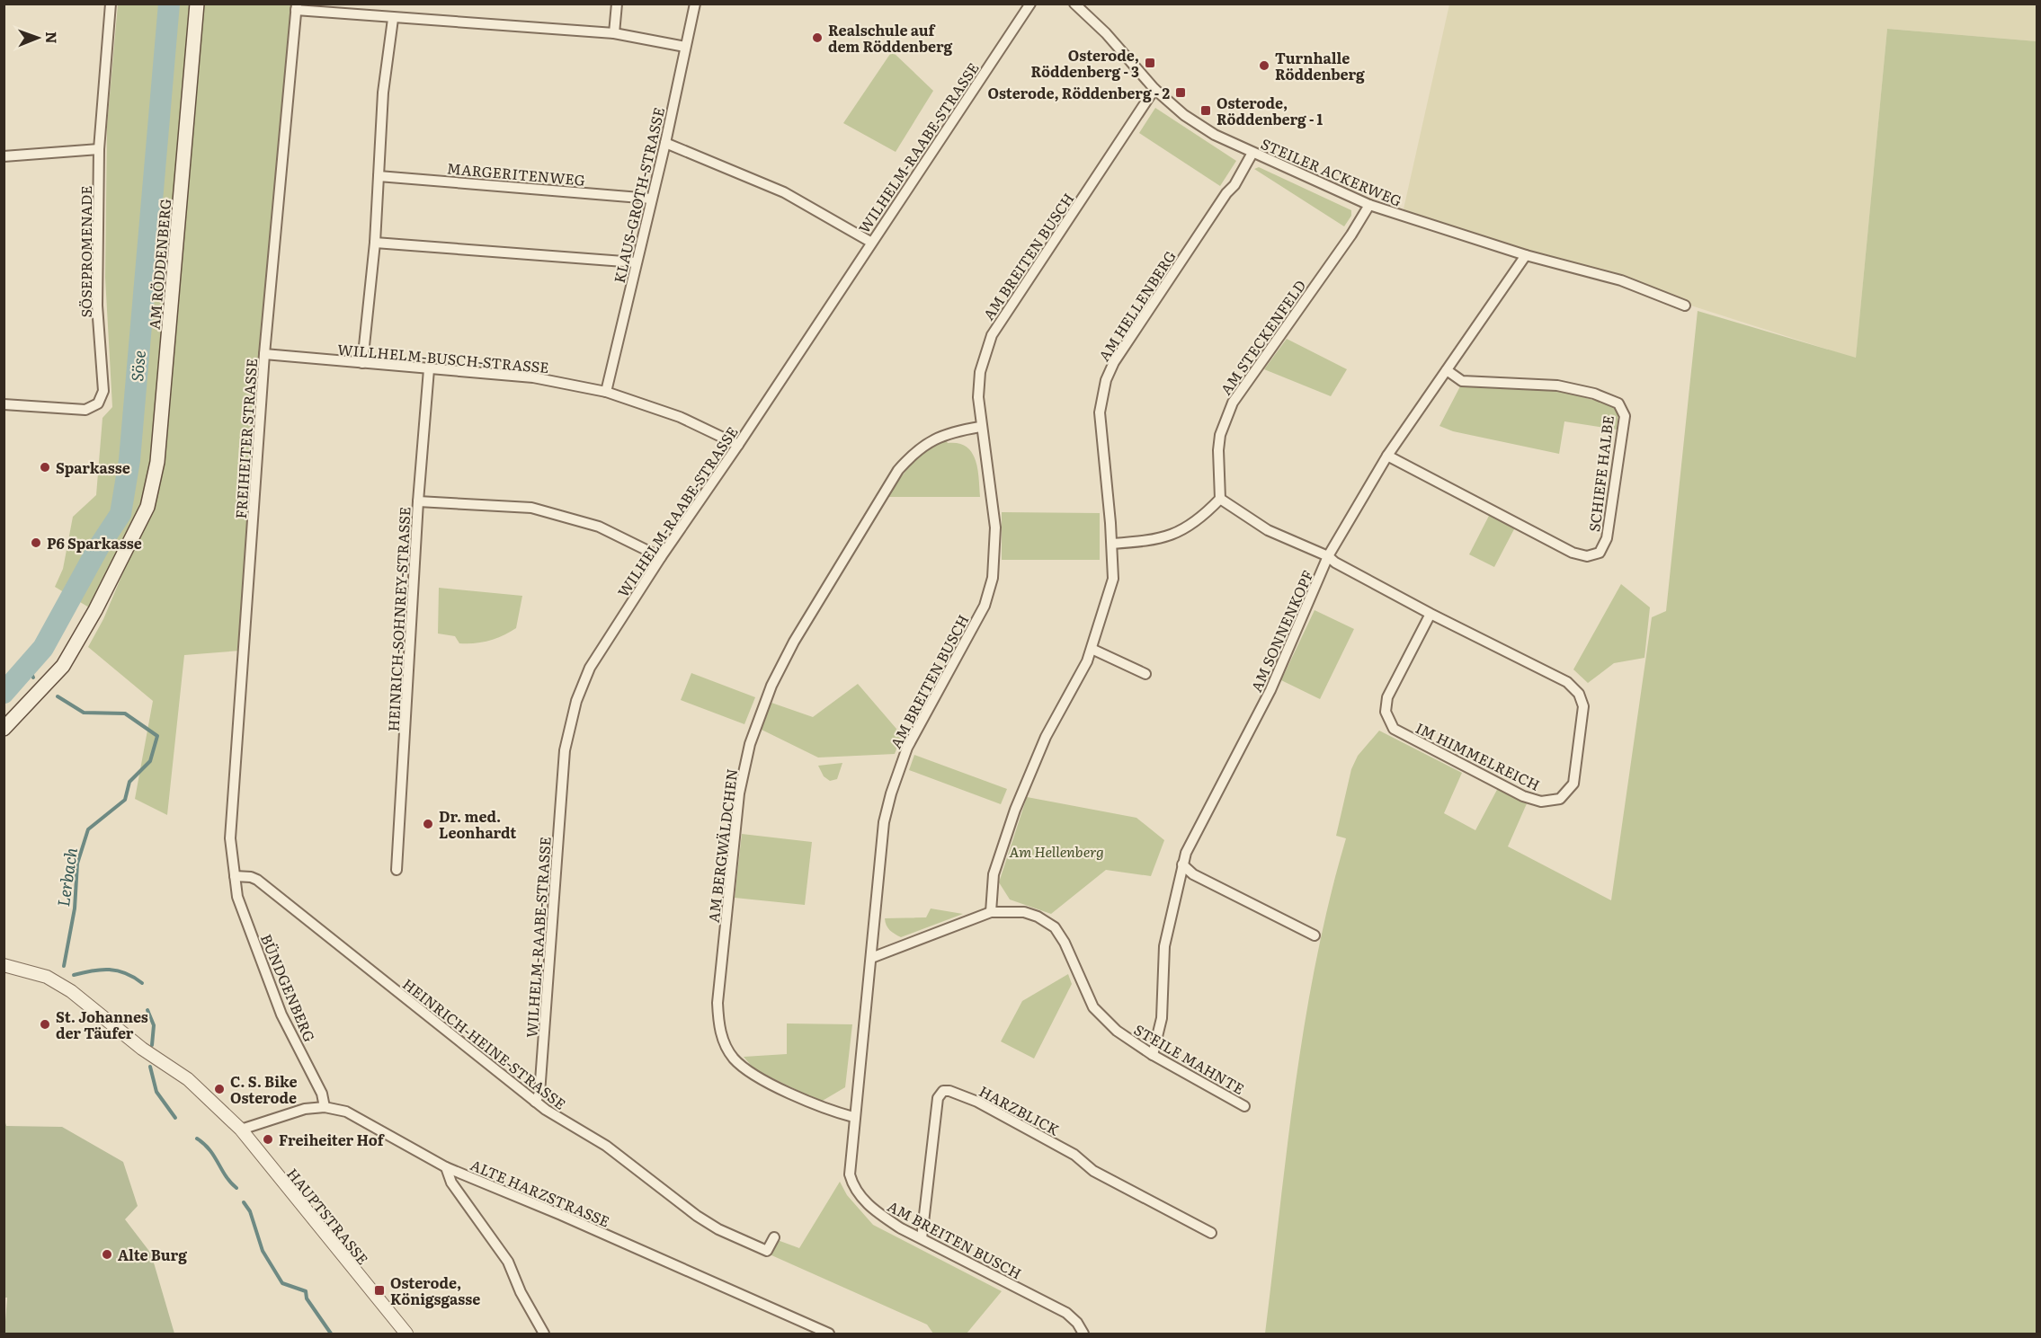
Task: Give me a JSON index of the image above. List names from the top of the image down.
{
  "streets": {
    "main road": ["AM RÖDDENBERG"],
    "street": [
      "WILHELM-RAABE-STRASSE",
      "STEILER ACKERWEG",
      "MARGERITENWEG",
      "KLAUS-GROTH-STRASSE",
      "SÖSEPROMENADE",
      "AM BREITEN BUSCH",
      "AM HELLENBERG",
      "AM STECKENFELD",
      "WILLHELM-BUSCH-STRASSE",
      "FREIHEITER STRASSE",
      "SCHIEFE HALBE",
      "HEINRICH-SOHNREY-STRASSE",
      "AM SONNENKOPF",
      "IM HIMMELREICH",
      "AM BERGWÄLDCHEN",
      "BÜNDGENBERG",
      "HEINRICH-HEINE-STRASSE",
      "STEILE MAHNTE",
      "HARZBLICK",
      "ALTE HARZSTRASSE",
      "HAUPTSTRASSE"
    ]
  },
  "crossings": [
    ["WILHELM-RAABE-STRASSE", "WILLHELM-BUSCH-STRASSE"],
    ["WILHELM-RAABE-STRASSE", "HEINRICH-HEINE-STRASSE"],
    ["STEILER ACKERWEG", "AM BREITEN BUSCH"],
    ["STEILER ACKERWEG", "AM HELLENBERG"],
    ["STEILER ACKERWEG", "AM STECKENFELD"],
    ["STEILER ACKERWEG", "AM SONNENKOPF"],
    ["MARGERITENWEG", "KLAUS-GROTH-STRASSE"],
    ["KLAUS-GROTH-STRASSE", "WILLHELM-BUSCH-STRASSE"],
    ["AM BREITEN BUSCH", "AM BERGWÄLDCHEN"],
    ["AM BREITEN BUSCH", "STEILE MAHNTE"],
    ["AM BREITEN BUSCH", "HARZBLICK"],
    ["AM HELLENBERG", "STEILE MAHNTE"],
    ["WILLHELM-BUSCH-STRASSE", "FREIHEITER STRASSE"],
    ["WILLHELM-BUSCH-STRASSE", "HEINRICH-SOHNREY-STRASSE"],
    ["FREIHEITER STRASSE", "BÜNDGENBERG"],
    ["FREIHEITER STRASSE", "HEINRICH-HEINE-STRASSE"],
    ["SCHIEFE HALBE", "AM SONNENKOPF"],
    ["AM SONNENKOPF", "IM HIMMELREICH"],
    ["AM SONNENKOPF", "STEILE MAHNTE"],
    ["BÜNDGENBERG", "HEINRICH-HEINE-STRASSE"],
    ["BÜNDGENBERG", "ALTE HARZSTRASSE"],
    ["ALTE HARZSTRASSE", "HAUPTSTRASSE"]
  ],
  "water": ["Söse", "Lerbach"],
  "parks": ["Am Hellenberg"],
  "places": {
    "other": [
      "Realschule auf dem Röddenberg",
      "Turnhalle Röddenberg",
      "Sparkasse",
      "P6 Sparkasse",
      "Dr. med. Leonhardt",
      "St. Johannes der Täufer",
      "C. S. Bike Osterode",
      "Freiheiter Hof",
      "Alte Burg"
    ],
    "transit": [
      "Osterode, Röddenberg - 3",
      "Osterode, Röddenberg - 2",
      "Osterode, Röddenberg - 1",
      "Osterode, Königsgasse"
    ]
  },
  "north": "right"
}
